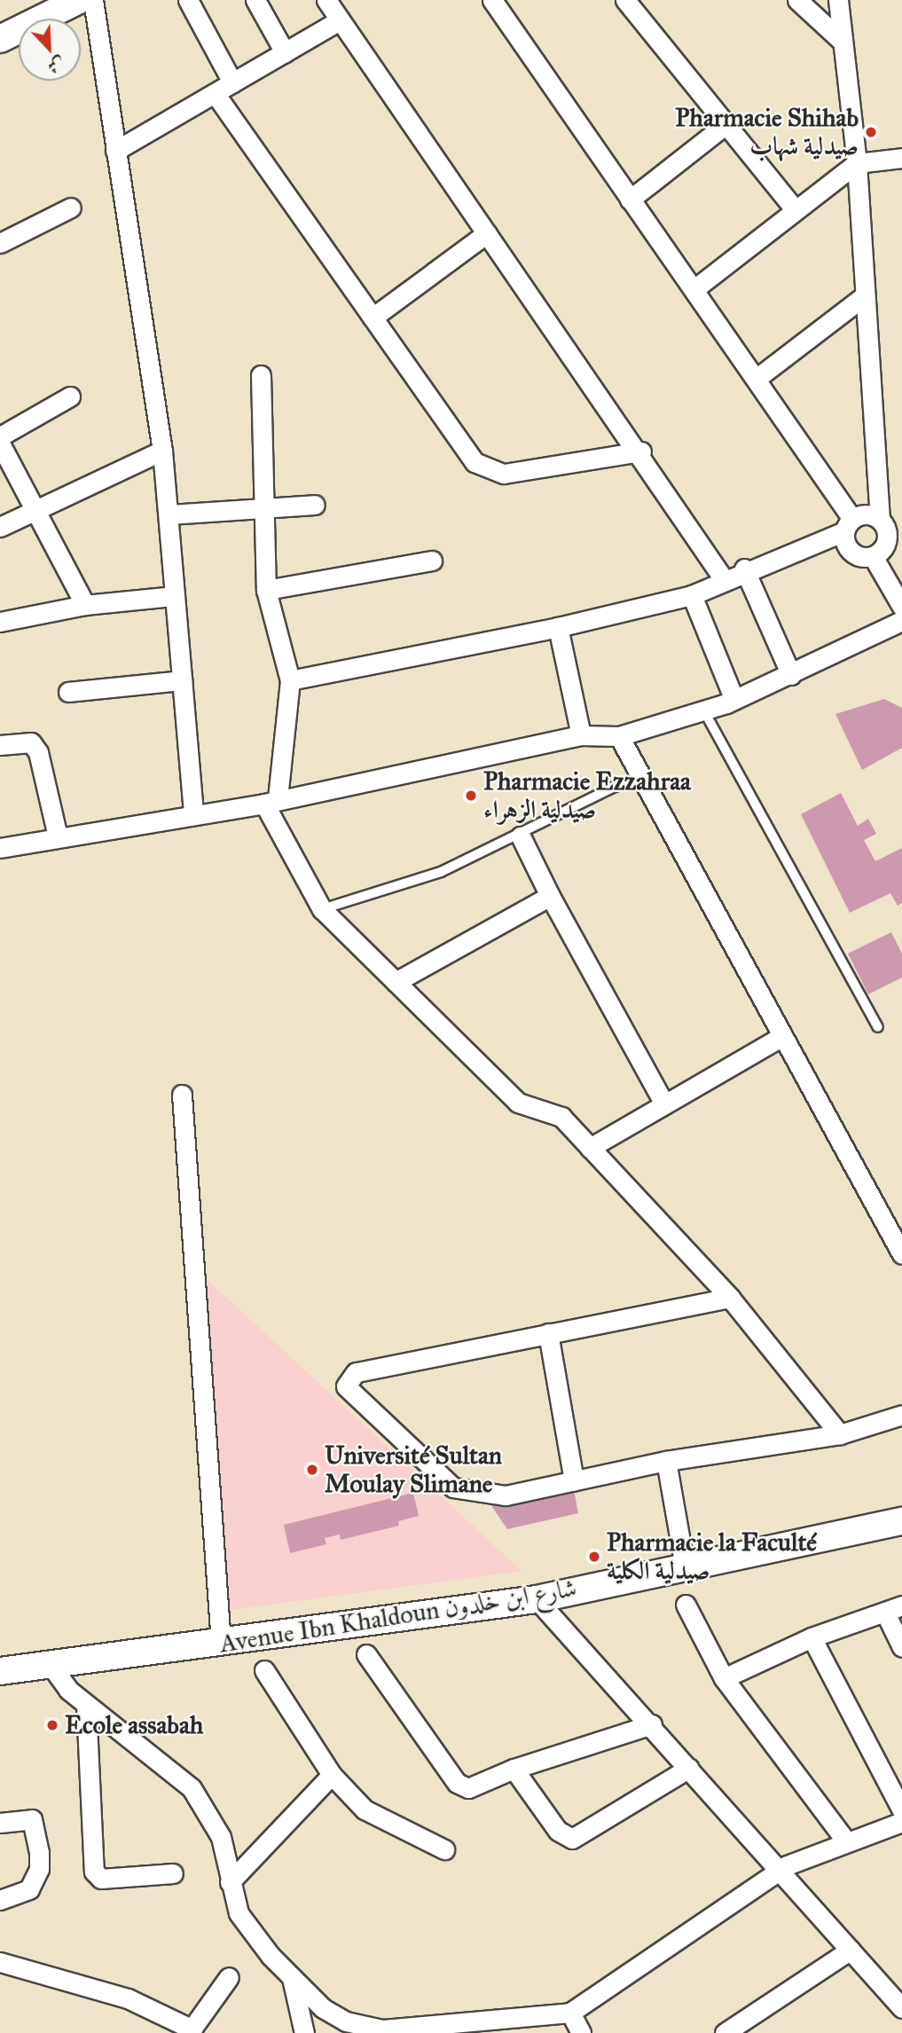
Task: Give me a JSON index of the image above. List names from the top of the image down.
{
  "streets": {
    "street": ["Avenue Ibn Khaldoun شارع ابن خلدون"]
  },
  "places": [
    "Pharmacie Shihab صيدلية شهاب",
    "Pharmacie Ezzahraa صيدلية الزهراء",
    "Université Sultan Moulay Slimane",
    "Pharmacie la Faculté صيدلية الكلية",
    "Ecole assabah"
  ],
  "north": "bottom right"
}
